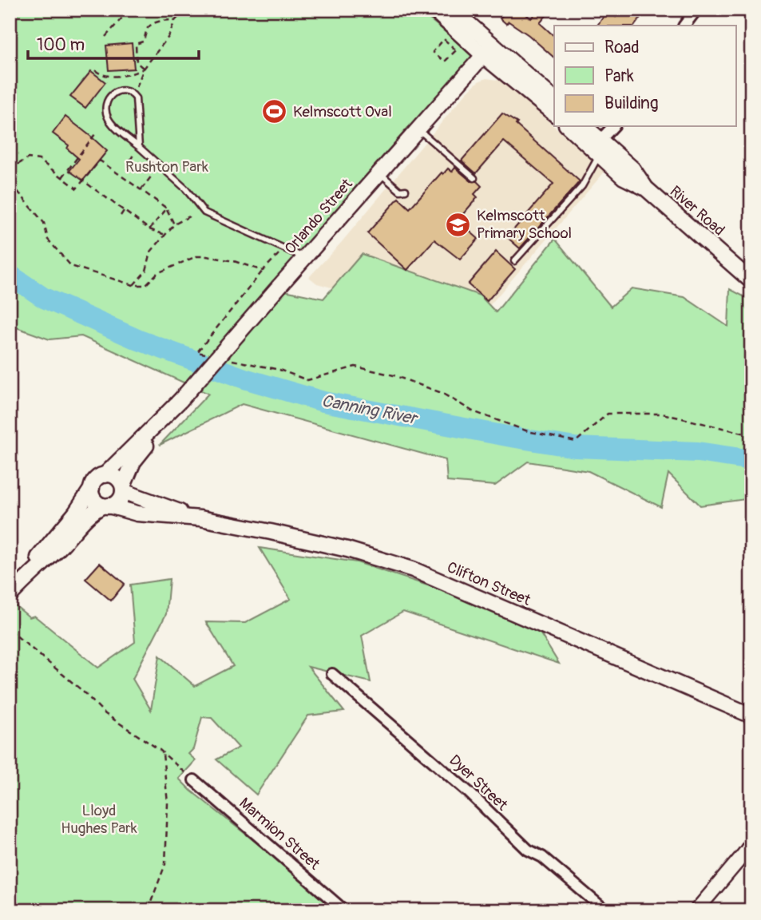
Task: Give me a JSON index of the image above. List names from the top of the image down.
{
  "streets": {
    "main road": ["River Road", "Orlando Street", "Clifton Street"],
    "street": ["Dyer Street", "Marmion Street"]
  },
  "crossings": [
    ["Orlando Street", "Clifton Street"]
  ],
  "water": ["Canning River"],
  "parks": ["Rushton Park", "Lloyd Hughes Park"],
  "places": {
    "sports": ["Kelmscott Oval"],
    "school or university": ["Kelmscott Primary School"]
  },
  "legend": ["Road", "Park", "Building"],
  "scale_bar": "100 m"
}
